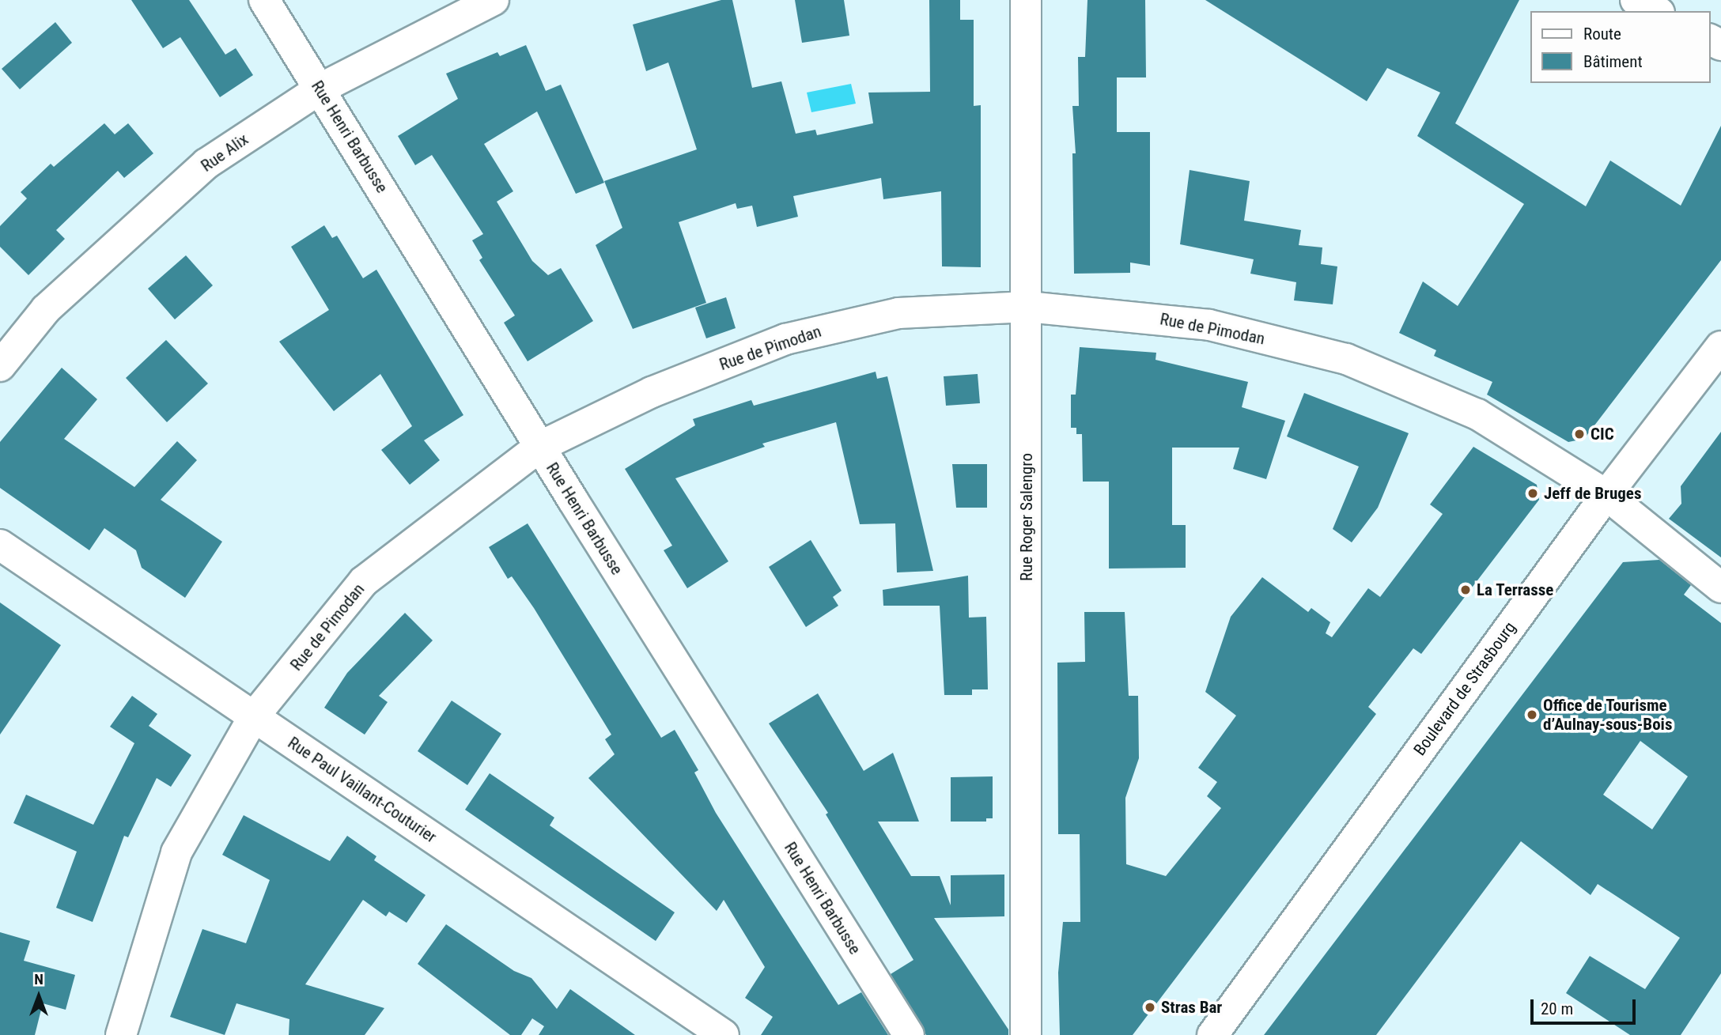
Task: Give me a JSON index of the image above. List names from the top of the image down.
{
  "streets": {
    "street": [
      "Rue Henri Barbusse",
      "Rue Alix",
      "Rue de Pimodan",
      "Rue Roger Salengro",
      "Boulevard de Strasbourg",
      "Rue Paul Vaillant-Couturier"
    ]
  },
  "crossings": [
    ["Rue Henri Barbusse", "Rue Alix"],
    ["Rue Henri Barbusse", "Rue de Pimodan"],
    ["Rue de Pimodan", "Rue Roger Salengro"],
    ["Rue de Pimodan", "Boulevard de Strasbourg"],
    ["Rue de Pimodan", "Rue Paul Vaillant-Couturier"]
  ],
  "places": [
    "CIC",
    "Jeff de Bruges",
    "La Terrasse",
    "Office de Tourisme d’Aulnay-sous-Bois",
    "Stras Bar"
  ],
  "legend": ["Route", "Bâtiment"],
  "scale_bar": "20 m",
  "north": "top"
}
